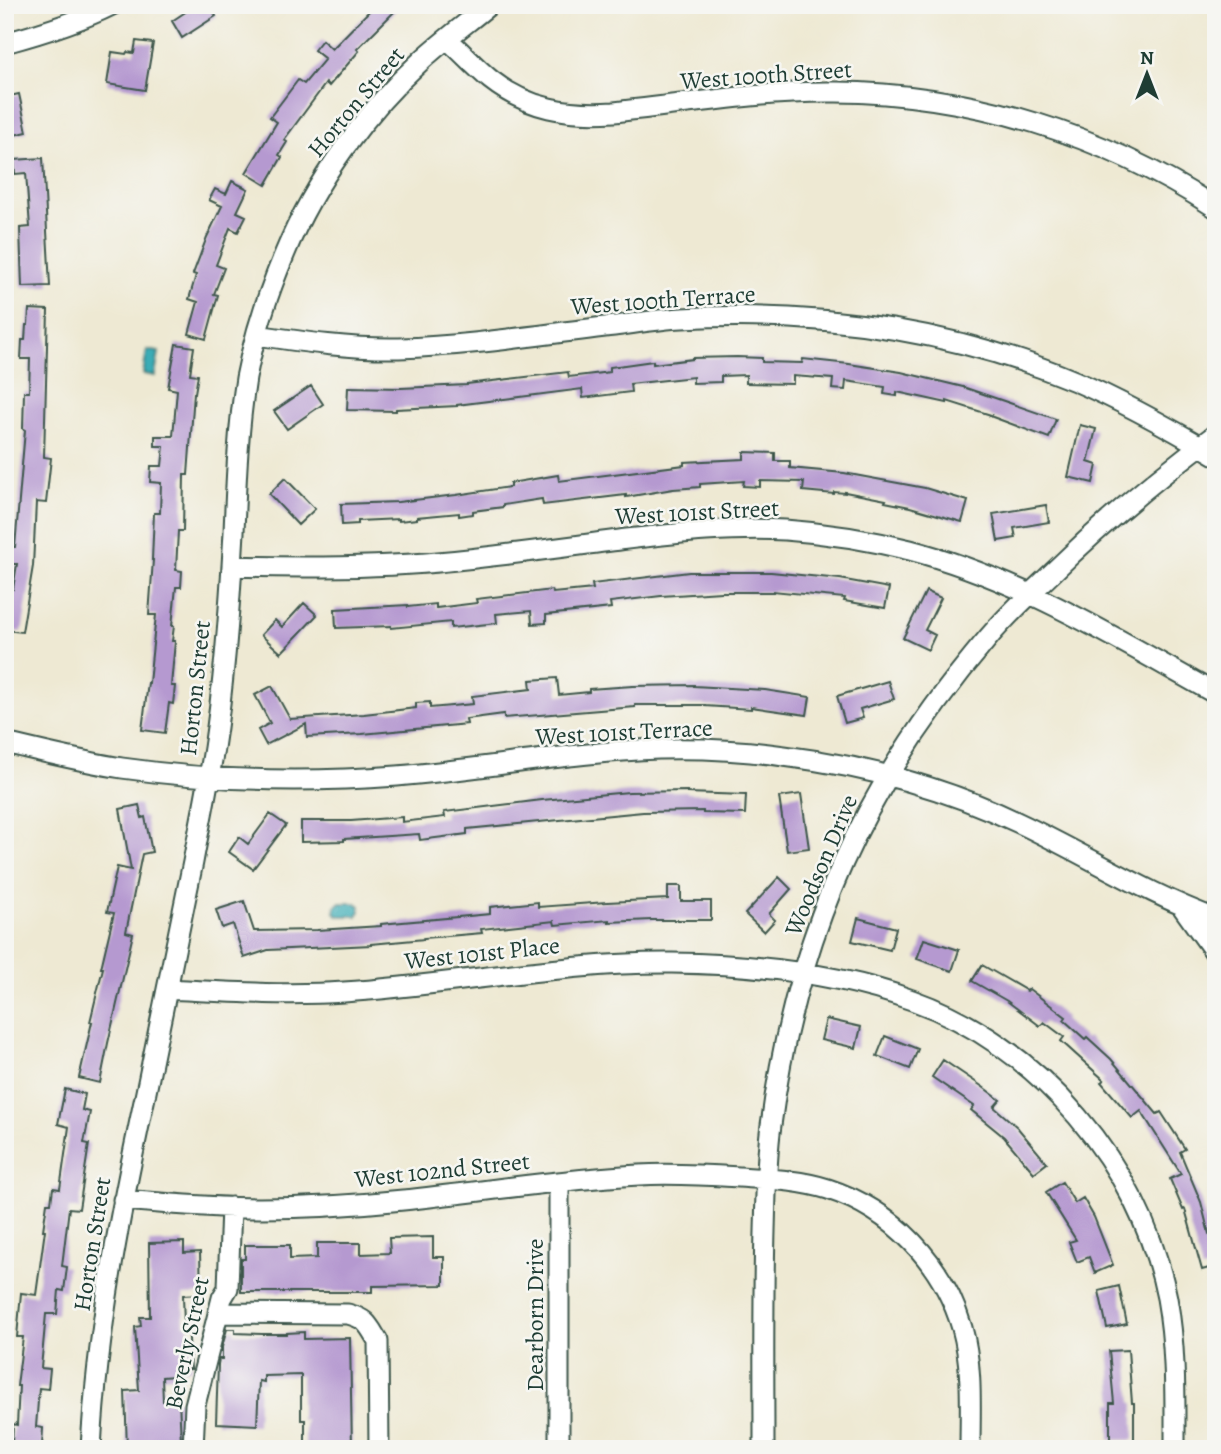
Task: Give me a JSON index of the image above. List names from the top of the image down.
{
  "streets": {
    "street": [
      "West 100th Street",
      "Horton Street",
      "West 100th Terrace",
      "West 101st Street",
      "West 101st Terrace",
      "Woodson Drive",
      "West 101st Place",
      "West 102nd Street",
      "Dearborn Drive",
      "Beverly Street"
    ]
  },
  "crossings": [
    ["West 100th Street", "Horton Street"],
    ["Horton Street", "West 100th Terrace"],
    ["Horton Street", "West 101st Street"],
    ["Horton Street", "West 101st Terrace"],
    ["Horton Street", "West 101st Place"],
    ["Horton Street", "West 102nd Street"],
    ["West 100th Terrace", "Woodson Drive"],
    ["West 101st Street", "Woodson Drive"],
    ["West 101st Terrace", "Woodson Drive"],
    ["Woodson Drive", "West 101st Place"],
    ["Woodson Drive", "West 102nd Street"],
    ["West 102nd Street", "Dearborn Drive"],
    ["West 102nd Street", "Beverly Street"]
  ],
  "north": "top"
}
